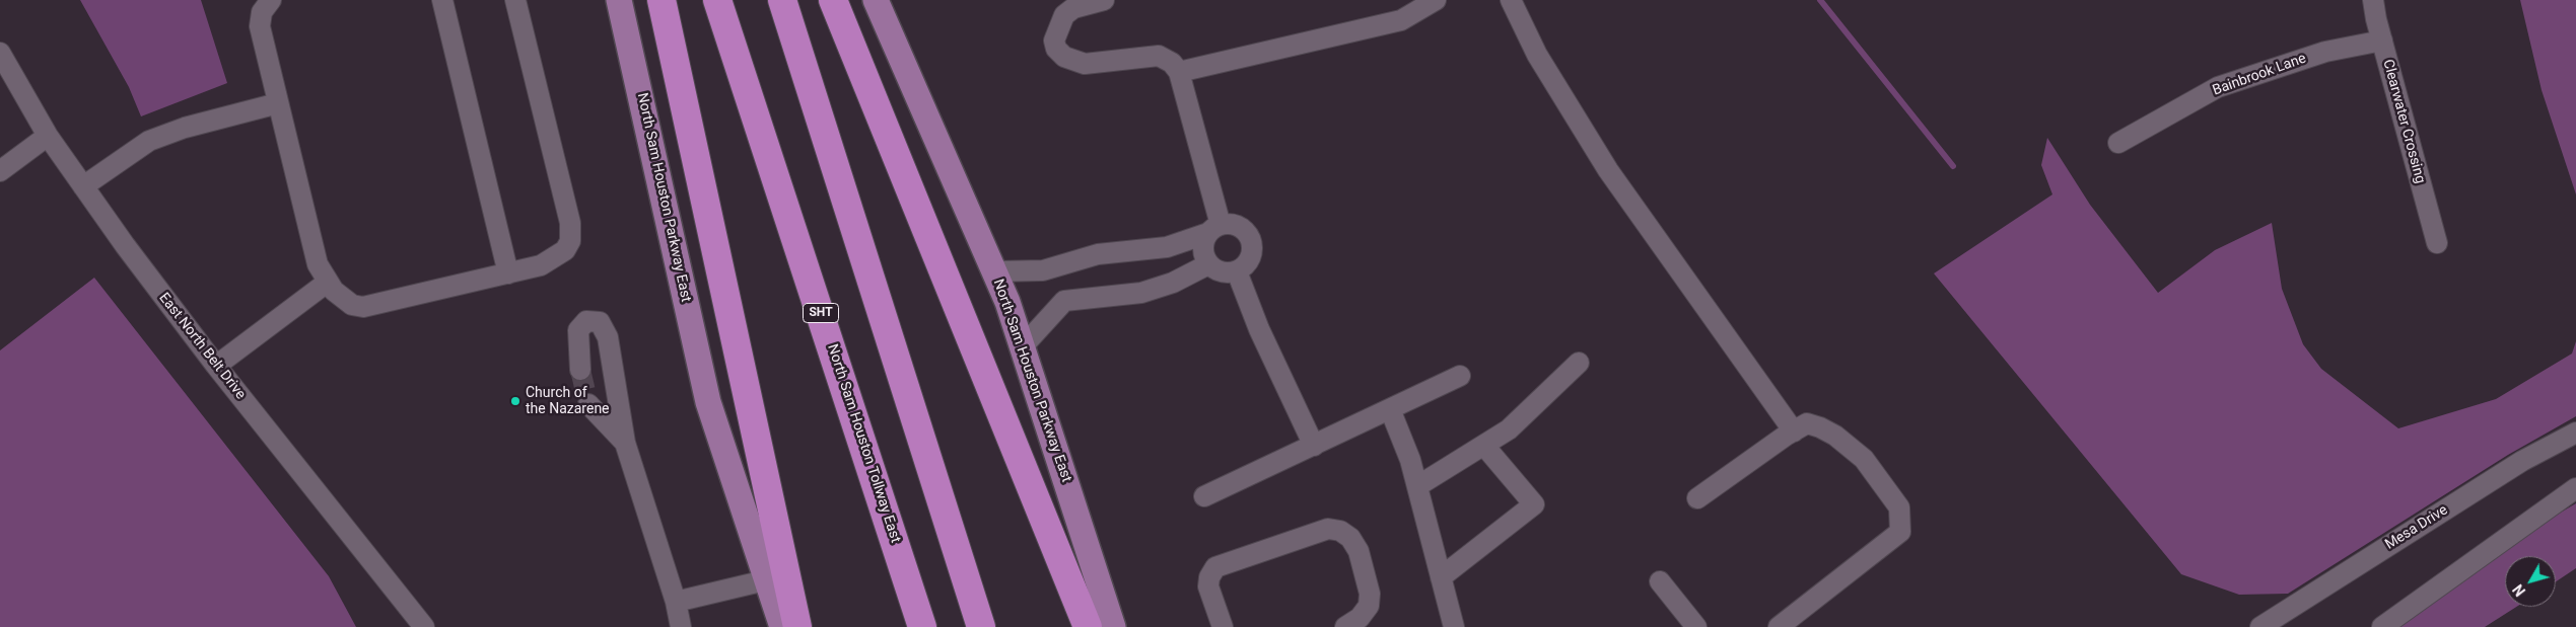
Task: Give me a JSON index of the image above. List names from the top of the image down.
{
  "streets": {
    "highway": ["SHT", "North Sam Houston Tollway East"],
    "main road": ["North Sam Houston Parkway East"],
    "street": [
      "Bainbrook Lane",
      "Clearwater Crossing",
      "East North Belt Drive",
      "Mesa Drive"
    ]
  },
  "crossings": [
    ["Bainbrook Lane", "Clearwater Crossing"]
  ],
  "places": ["Church of the Nazarene"],
  "north": "bottom left"
}
